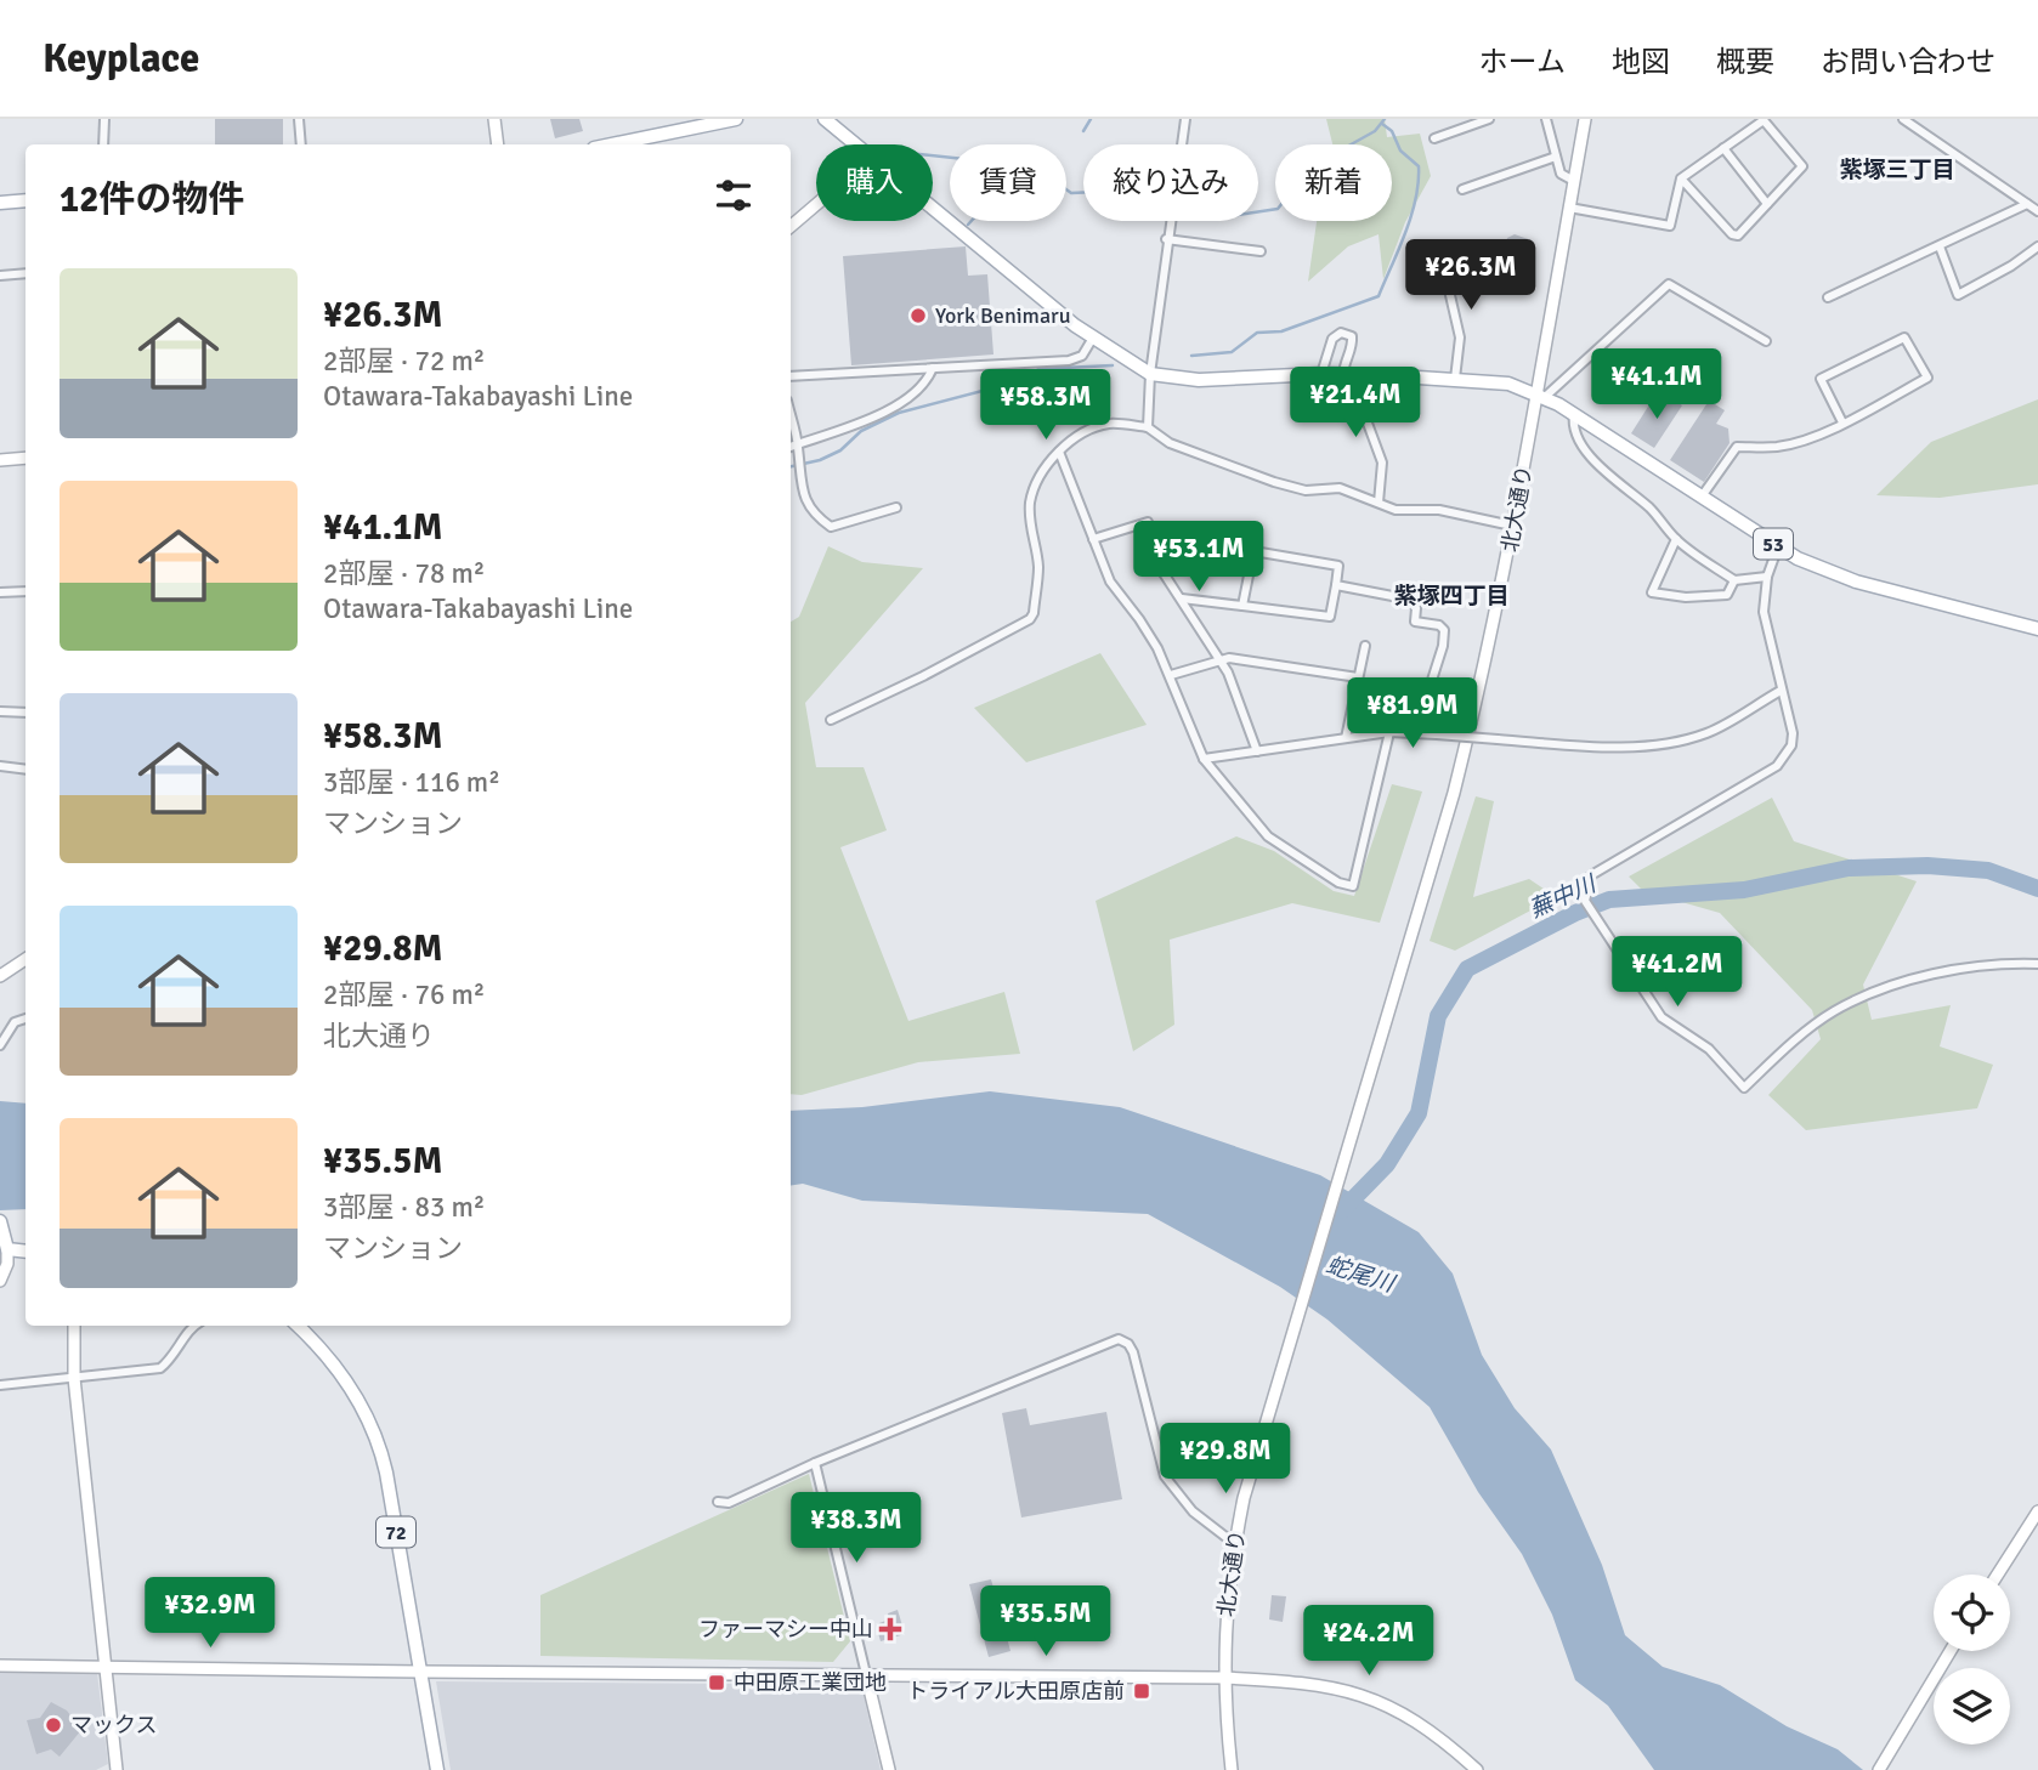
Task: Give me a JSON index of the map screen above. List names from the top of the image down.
{
  "streets": {
    "main road": ["53", "72"],
    "street": ["北大通り"]
  },
  "crossings": [
    ["北大通り", "53"]
  ],
  "districts": ["紫塚三丁目", "紫塚四丁目"],
  "water": ["蕪中川", "蛇尾川"],
  "places": {
    "other": ["York Benimaru", "マックス"],
    "health": ["ファーマシー中山"],
    "transit": ["中田原工業団地", "トライアル大田原店前"]
  },
  "page": {
    "header": "Keyplace",
    "nav": [
      "ホーム",
      "地図",
      "概要",
      "お問い合わせ"
    ],
    "chip": [
      "購入",
      "賃貸",
      "絞り込み",
      "新着"
    ],
    "heading": "12件の物件",
    "price": [
      "¥26.3M",
      "¥41.1M",
      "¥21.4M",
      "¥58.3M",
      "¥53.1M",
      "¥81.9M",
      "¥41.2M",
      "¥29.8M",
      "¥38.3M",
      "¥32.9M",
      "¥35.5M",
      "¥24.2M"
    ],
    "list": [
      {
        "name": "¥26.3M",
        "note": "2部屋 · 72 m² · Otawara-Takabayashi Line"
      },
      {
        "name": "¥41.1M",
        "note": "2部屋 · 78 m² · Otawara-Takabayashi Line"
      },
      {
        "name": "¥58.3M",
        "note": "3部屋 · 116 m² · マンション"
      },
      {
        "name": "¥29.8M",
        "note": "2部屋 · 76 m² · 北大通り"
      },
      {
        "name": "¥35.5M",
        "note": "3部屋 · 83 m² · マンション"
      }
    ]
  }
}
